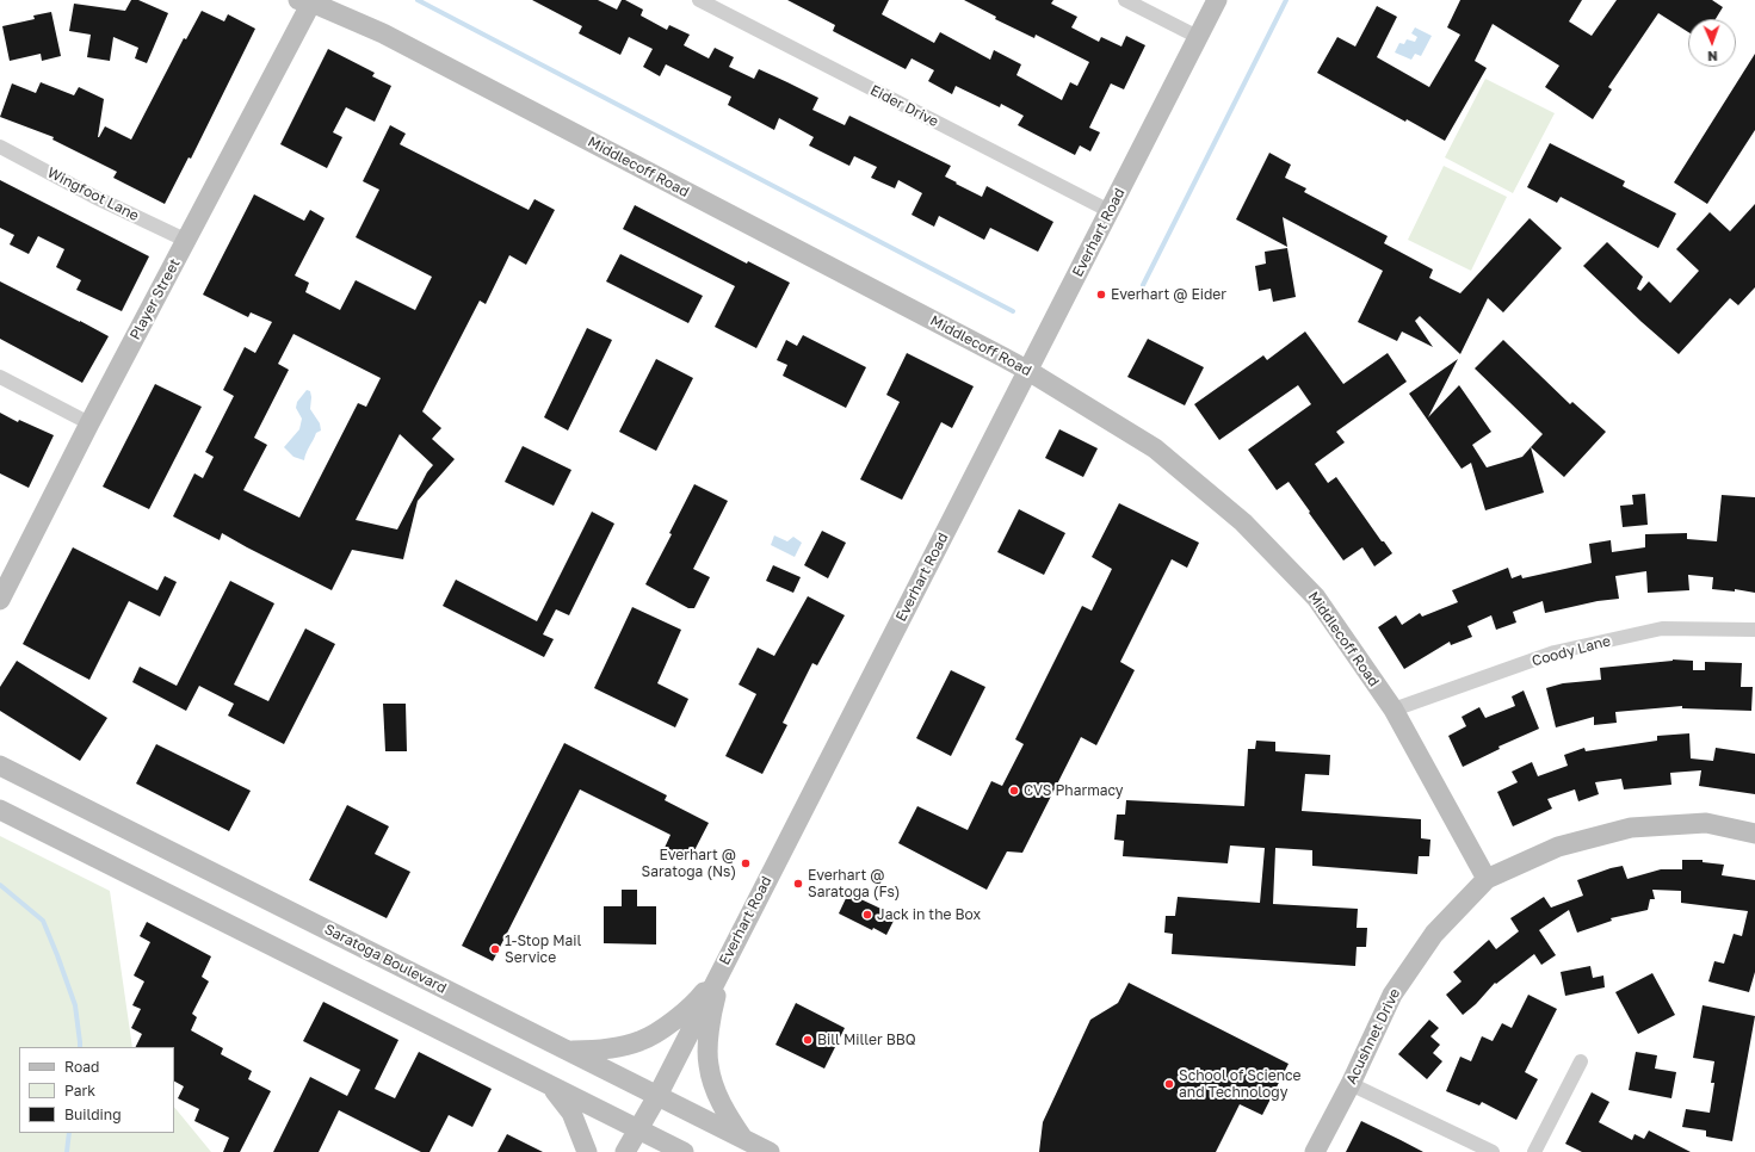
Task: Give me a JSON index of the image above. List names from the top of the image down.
{
  "streets": {
    "main road": [
      "Middlecoff Road",
      "Everhart Road",
      "Player Street",
      "Saratoga Boulevard",
      "Acushnet Drive"
    ],
    "street": ["Eider Drive", "Wingfoot Lane", "Coody Lane"]
  },
  "crossings": [
    ["Eider Drive", "Everhart Road"],
    ["Middlecoff Road", "Everhart Road"],
    ["Middlecoff Road", "Player Street"],
    ["Middlecoff Road", "Coody Lane"],
    ["Middlecoff Road", "Acushnet Drive"],
    ["Wingfoot Lane", "Player Street"],
    ["Everhart Road", "Saratoga Boulevard"]
  ],
  "places": [
    "Everhart @ Eider",
    "CVS Pharmacy",
    "Everhart @ Saratoga (Ns)",
    "Everhart @ Saratoga (Fs)",
    "Jack in the Box",
    "1-Stop Mail Service",
    "Bill Miller BBQ",
    "School of Science and Technology"
  ],
  "legend": ["Road", "Park", "Building"],
  "north": "bottom"
}
